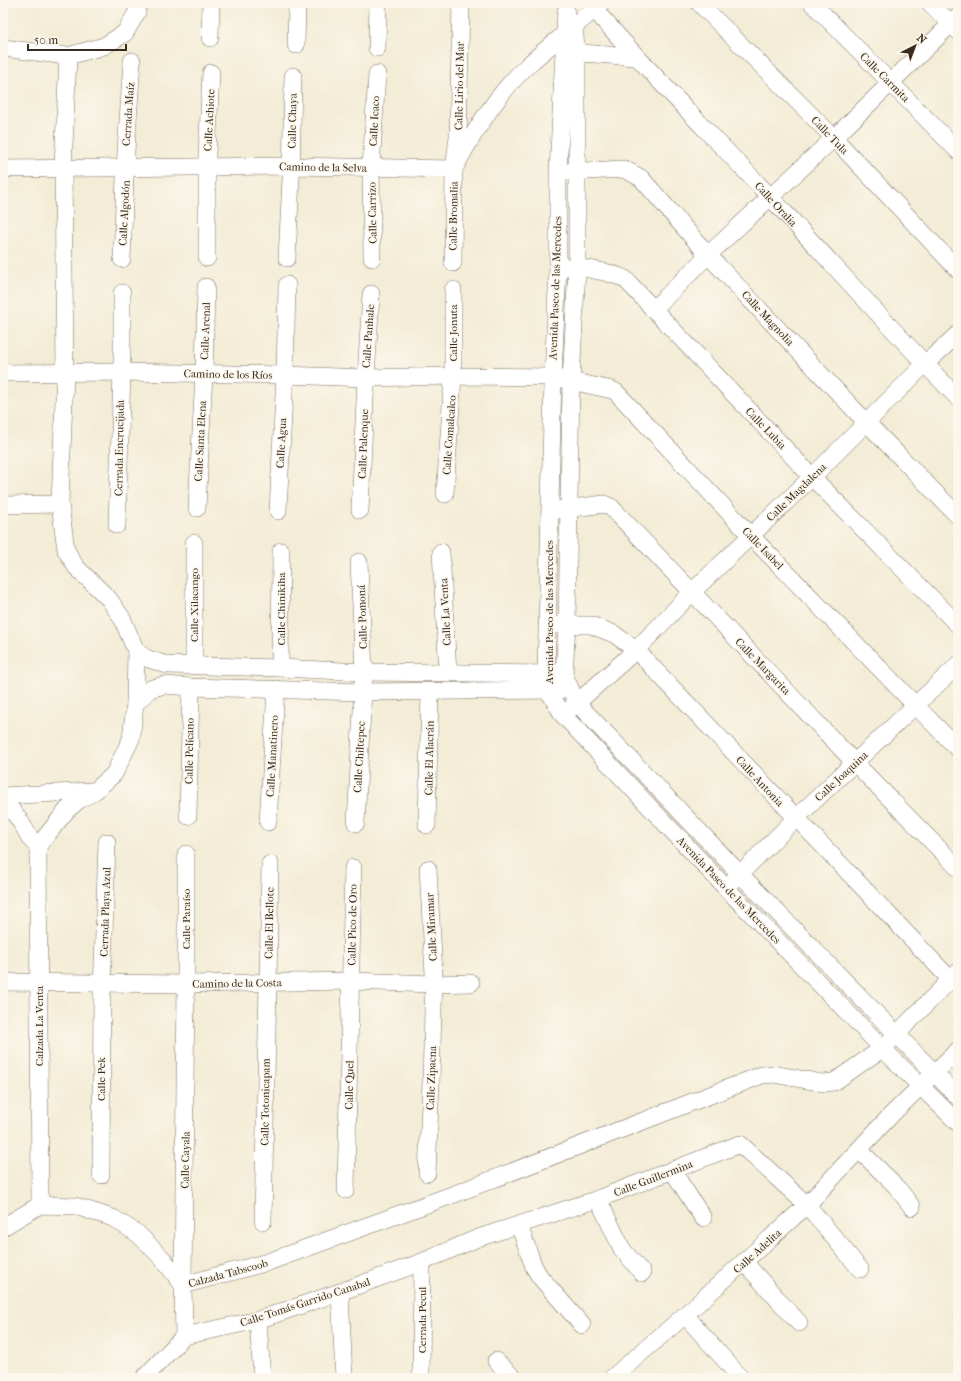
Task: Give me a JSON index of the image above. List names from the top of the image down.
{
  "streets": {
    "street": [
      "Calle Carmita",
      "Calle Lirio del Mar",
      "Cerrada Maíz",
      "Calle Achiote",
      "Calle Chaya",
      "Calle Icaco",
      "Calle Tula",
      "Camino de la Selva",
      "Calle Oralia",
      "Calle Algodón",
      "Calle Carrizo",
      "Calle Bromalia",
      "Avenida Paseo de las Mercedes",
      "Calle Magnolia",
      "Calle Arenal",
      "Calle Jonuta",
      "Calle Panhale",
      "Camino de los Ríos",
      "Calle Lubia",
      "Calle Comalcalco",
      "Calle Santa Elena",
      "Calle Agua",
      "Calle Palenque",
      "Cerrada Encrucijada",
      "Calle Magdalena",
      "Calle Isabel",
      "Calle Xilacango",
      "Calle Chinikiha",
      "Calle La Venta",
      "Calle Pomoná",
      "Calle Margarita",
      "Calle Pelícano",
      "Calle Manatinero",
      "Calle Chiltepec",
      "Calle El Alacrán",
      "Calle Joaquina",
      "Calle Antonia",
      "Cerrada Playa Azul",
      "Calle Paraíso",
      "Calle El Bellote",
      "Calle Pico de Oro",
      "Calle Miramar",
      "Camino de la Costa",
      "Calzada La Venta",
      "Calle Zipacna",
      "Calle Pek",
      "Calle Quel",
      "Calle Totonicapam",
      "Calle Cayala",
      "Calle Guillermina",
      "Calle Adelita",
      "Calzada Tabscoob",
      "Calle Tomás Garrido Canabal",
      "Cerrada Pecul"
    ]
  },
  "crossings": [
    ["Calle Lirio del Mar", "Camino de la Selva"],
    ["Calle Lirio del Mar", "Calle Bromalia"],
    ["Cerrada Maíz", "Camino de la Selva"],
    ["Cerrada Maíz", "Calle Algodón"],
    ["Calle Achiote", "Camino de la Selva"],
    ["Calle Chaya", "Camino de la Selva"],
    ["Calle Icaco", "Camino de la Selva"],
    ["Calle Icaco", "Calle Carrizo"],
    ["Camino de la Selva", "Calle Algodón"],
    ["Camino de la Selva", "Calle Carrizo"],
    ["Camino de la Selva", "Calle Bromalia"],
    ["Calle Oralia", "Calle Magdalena"],
    ["Avenida Paseo de las Mercedes", "Calle Magnolia"],
    ["Avenida Paseo de las Mercedes", "Camino de los Ríos"],
    ["Avenida Paseo de las Mercedes", "Calle Lubia"],
    ["Avenida Paseo de las Mercedes", "Calle Magdalena"],
    ["Avenida Paseo de las Mercedes", "Calle Isabel"],
    ["Avenida Paseo de las Mercedes", "Calle Margarita"],
    ["Avenida Paseo de las Mercedes", "Calle Joaquina"],
    ["Avenida Paseo de las Mercedes", "Calle Antonia"],
    ["Avenida Paseo de las Mercedes", "Calle Adelita"],
    ["Avenida Paseo de las Mercedes", "Calzada Tabscoob"],
    ["Calle Magnolia", "Calle Magdalena"],
    ["Calle Arenal", "Camino de los Ríos"],
    ["Calle Arenal", "Calle Santa Elena"],
    ["Calle Jonuta", "Camino de los Ríos"],
    ["Calle Jonuta", "Calle Comalcalco"],
    ["Calle Panhale", "Camino de los Ríos"],
    ["Calle Panhale", "Calle Palenque"],
    ["Camino de los Ríos", "Calle Comalcalco"],
    ["Camino de los Ríos", "Calle Santa Elena"],
    ["Camino de los Ríos", "Calle Agua"],
    ["Camino de los Ríos", "Calle Palenque"],
    ["Camino de los Ríos", "Cerrada Encrucijada"],
    ["Camino de los Ríos", "Calle Isabel"],
    ["Calle Lubia", "Calle Magdalena"],
    ["Calle Magdalena", "Calle Isabel"],
    ["Calle Magdalena", "Calle Margarita"],
    ["Calle Magdalena", "Calle Antonia"],
    ["Calle Isabel", "Calle Joaquina"],
    ["Calle Pomoná", "Calle Chiltepec"],
    ["Calle Margarita", "Calle Joaquina"],
    ["Calle Joaquina", "Calle Antonia"],
    ["Cerrada Playa Azul", "Camino de la Costa"],
    ["Cerrada Playa Azul", "Calle Pek"],
    ["Calle Paraíso", "Camino de la Costa"],
    ["Calle Paraíso", "Calle Cayala"],
    ["Calle El Bellote", "Camino de la Costa"],
    ["Calle El Bellote", "Calle Totonicapam"],
    ["Calle Pico de Oro", "Camino de la Costa"],
    ["Calle Pico de Oro", "Calle Quel"],
    ["Calle Miramar", "Camino de la Costa"],
    ["Calle Miramar", "Calle Zipacna"],
    ["Camino de la Costa", "Calzada La Venta"],
    ["Camino de la Costa", "Calle Zipacna"],
    ["Camino de la Costa", "Calle Pek"],
    ["Camino de la Costa", "Calle Quel"],
    ["Camino de la Costa", "Calle Totonicapam"],
    ["Camino de la Costa", "Calle Cayala"],
    ["Calzada La Venta", "Calzada Tabscoob"],
    ["Calle Cayala", "Calzada Tabscoob"],
    ["Calle Cayala", "Calle Tomás Garrido Canabal"],
    ["Calle Guillermina", "Calle Adelita"],
    ["Calle Guillermina", "Calle Tomás Garrido Canabal"],
    ["Calle Tomás Garrido Canabal", "Cerrada Pecul"]
  ],
  "scale_bar": "50 m",
  "north": "top right"
}
